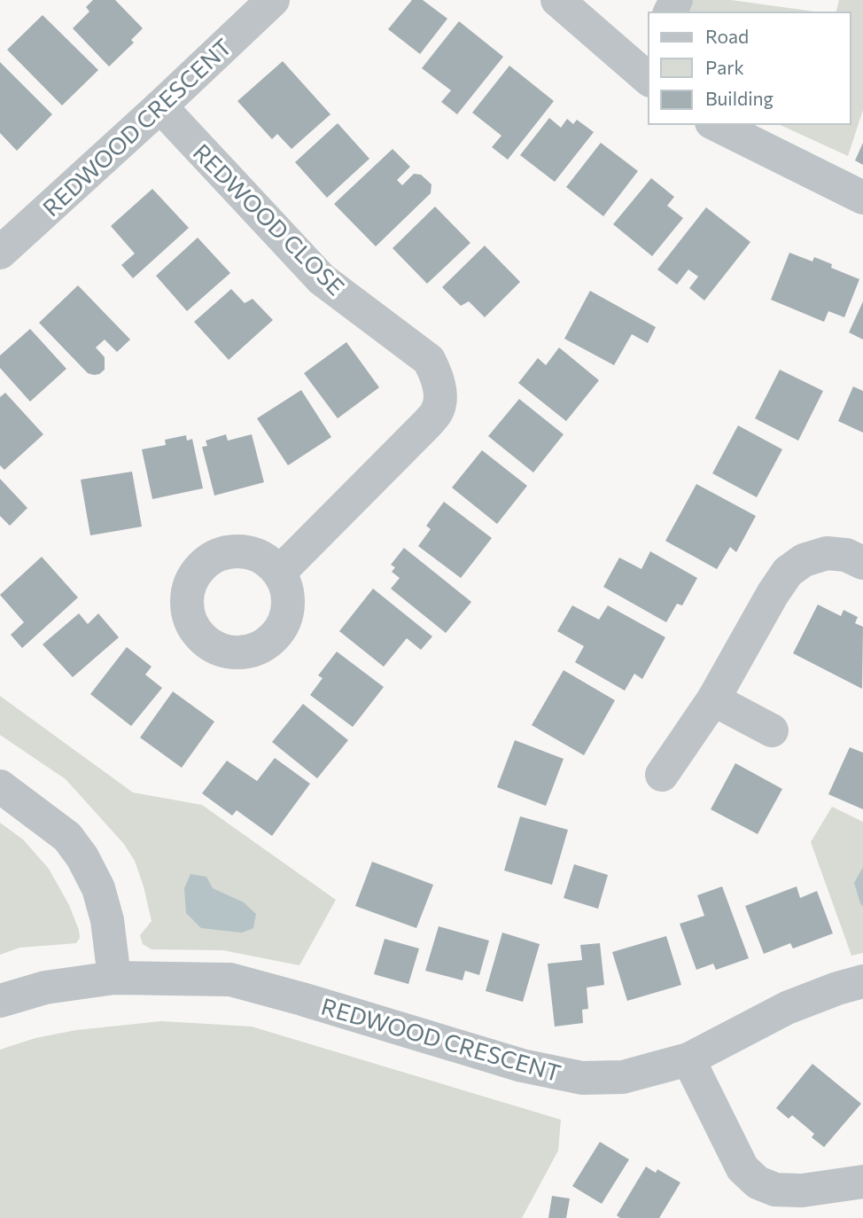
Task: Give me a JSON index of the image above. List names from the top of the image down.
{
  "streets": {
    "street": ["REDWOOD CRESCENT", "REDWOOD CLOSE"]
  },
  "crossings": [
    ["REDWOOD CRESCENT", "REDWOOD CLOSE"]
  ],
  "legend": ["Road", "Park", "Building"]
}
